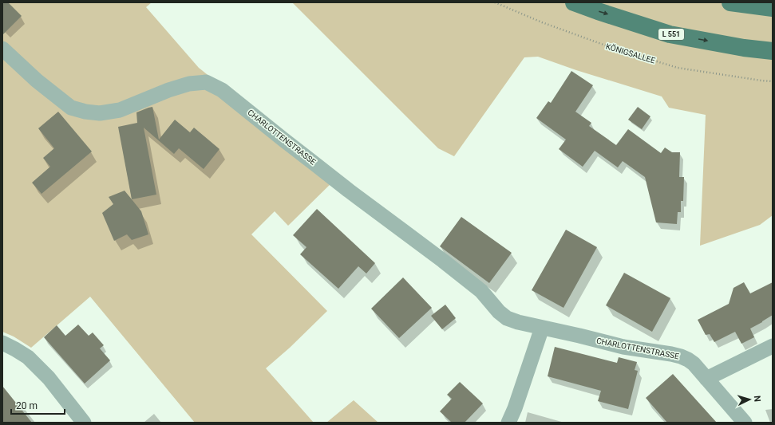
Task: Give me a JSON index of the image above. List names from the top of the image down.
{
  "streets": {
    "main road": ["L 551"],
    "street": ["CHARLOTTENSTRASSE"],
    "path": ["KÖNIGSALLEE"]
  },
  "scale_bar": "20 m",
  "north": "right"
}
